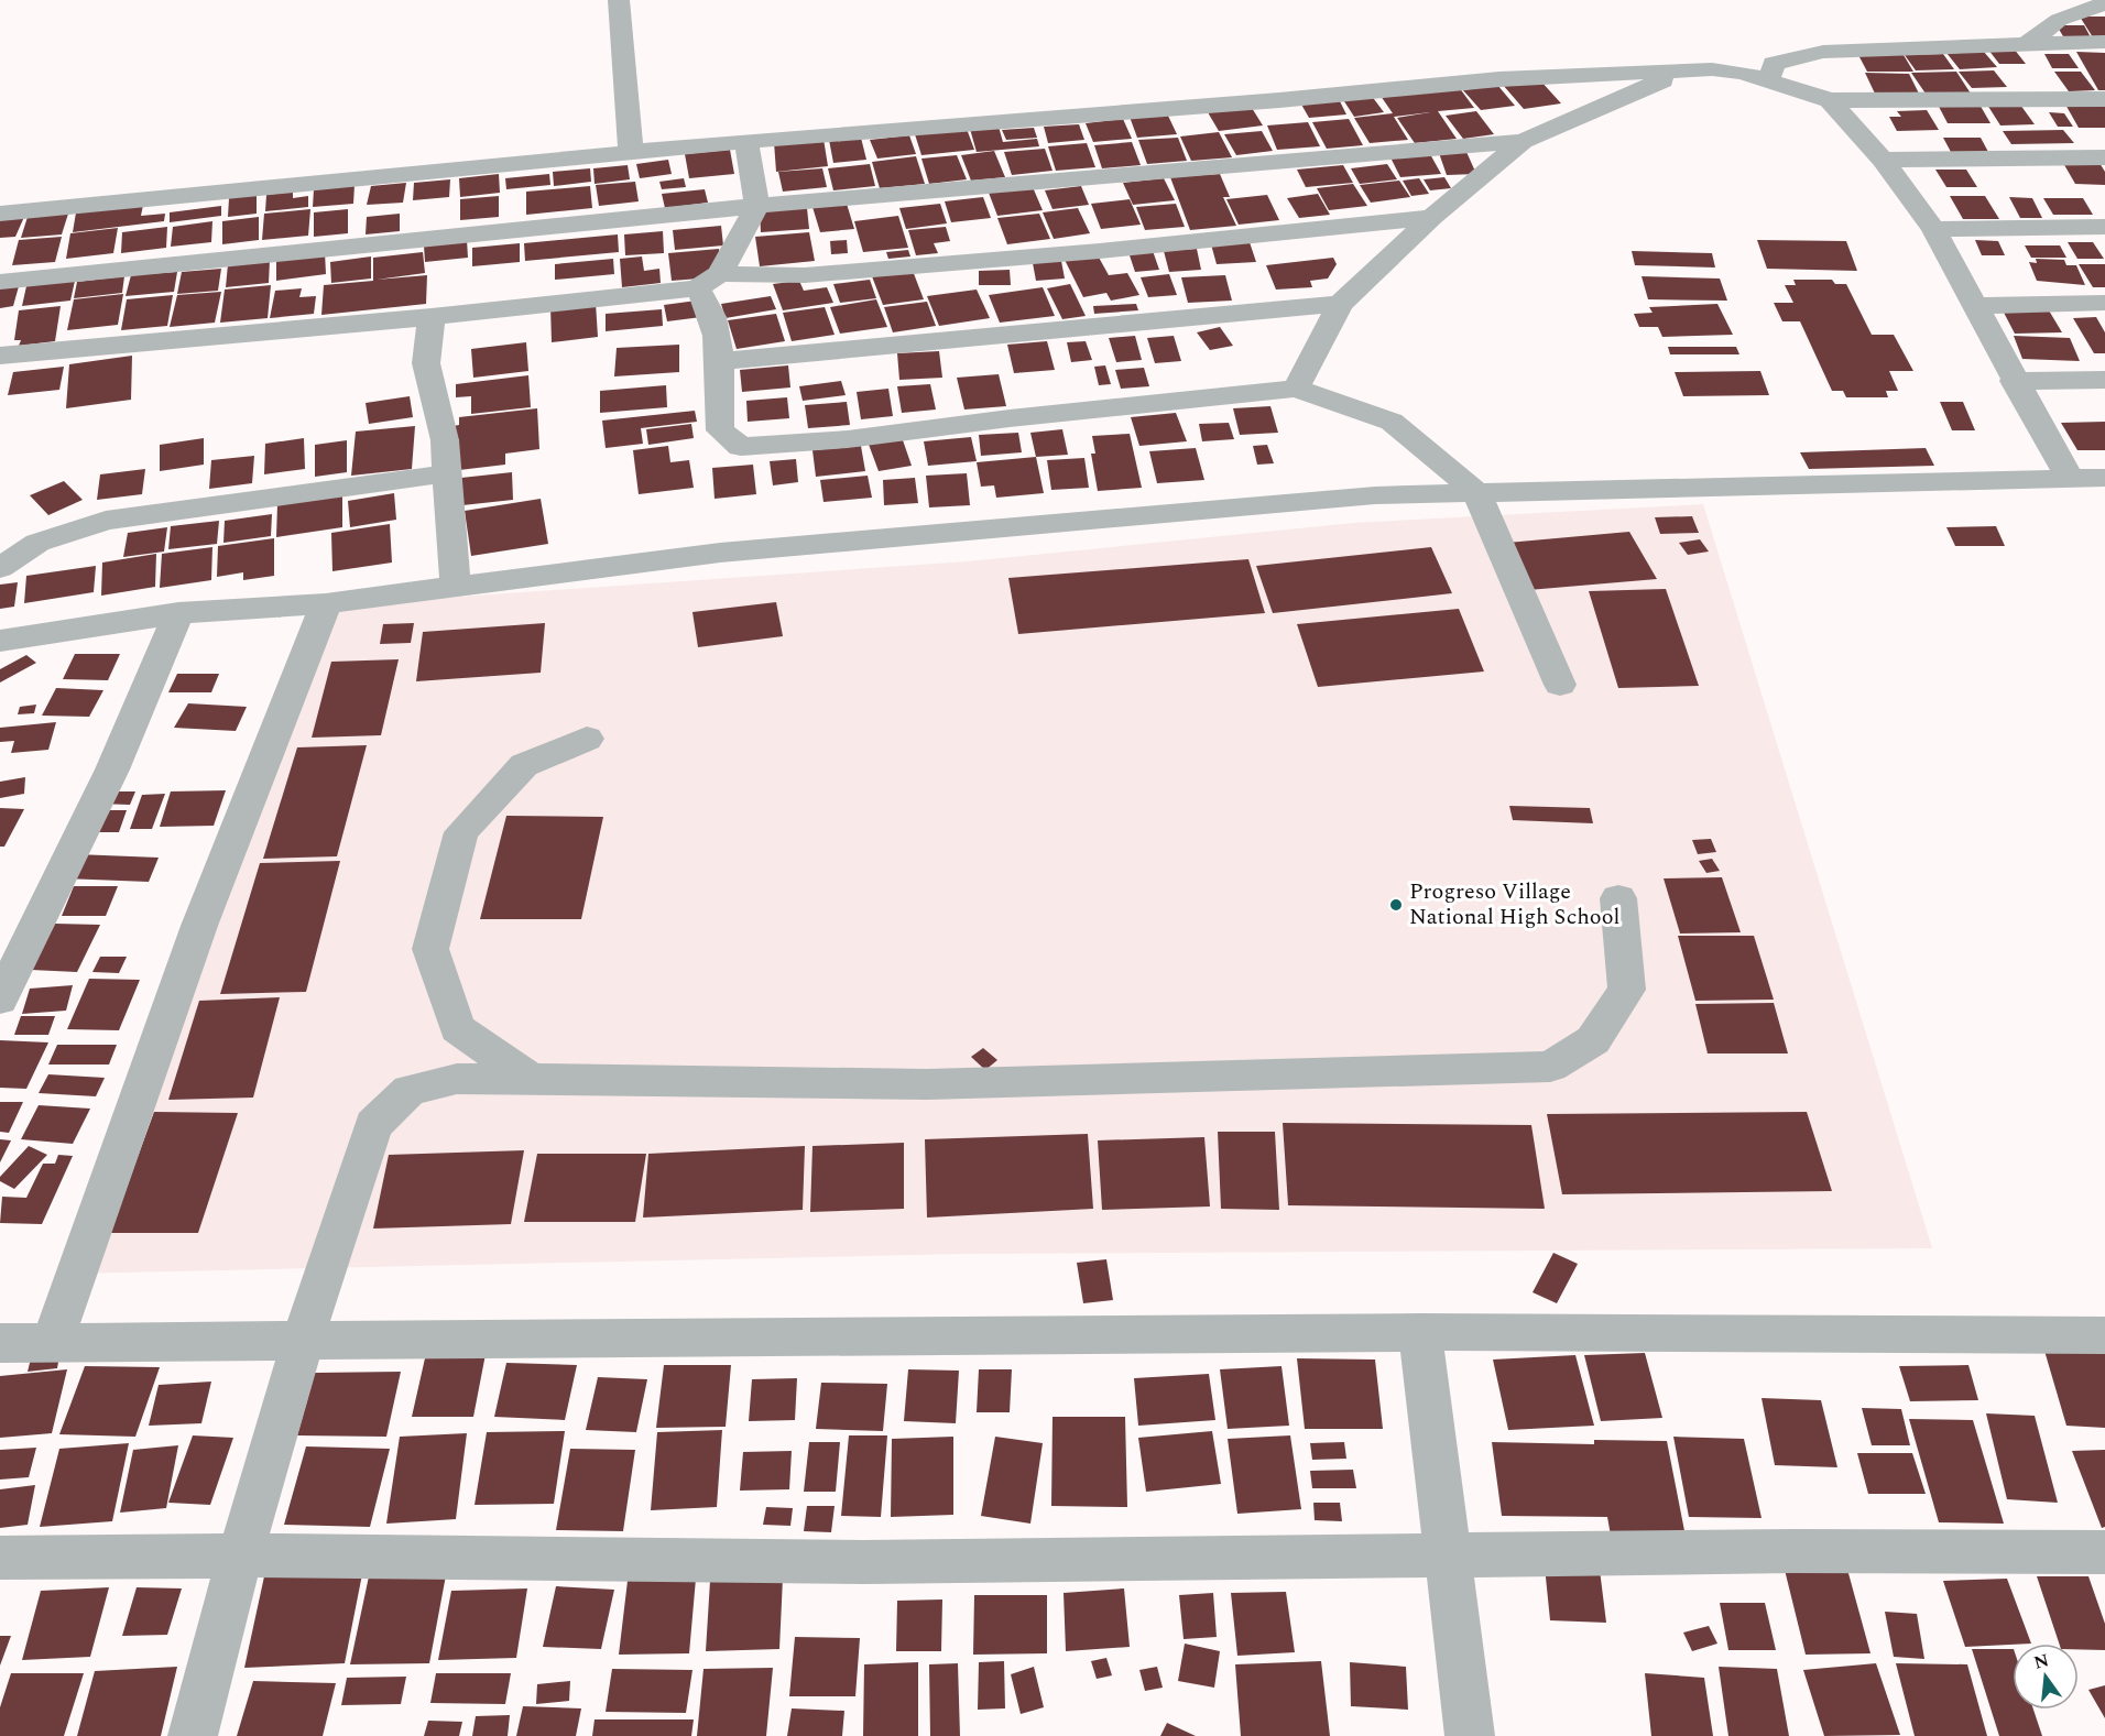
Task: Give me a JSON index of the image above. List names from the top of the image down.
{
  "places": ["Progreso Village National High School"],
  "north": "top"
}
